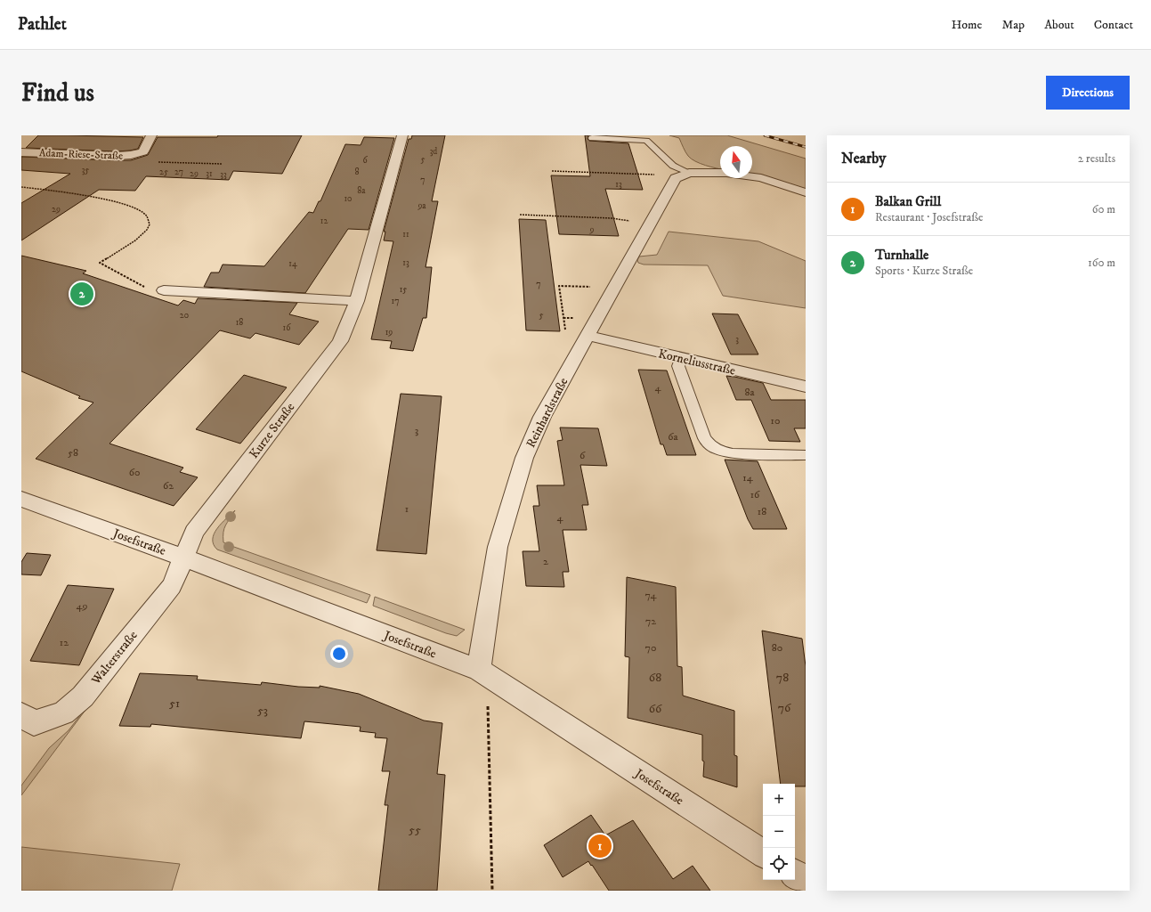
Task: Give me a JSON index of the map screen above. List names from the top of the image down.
{
  "streets": {
    "street": [
      "Adam-Riese-Straße",
      "Korneliusstraße",
      "Reinhardstraße",
      "Kurze Straße",
      "Josefstraße",
      "Walterstraße"
    ]
  },
  "crossings": [
    ["Korneliusstraße", "Reinhardstraße"],
    ["Reinhardstraße", "Josefstraße"],
    ["Kurze Straße", "Josefstraße"],
    ["Kurze Straße", "Walterstraße"],
    ["Josefstraße", "Walterstraße"]
  ],
  "house_numbers": [
    "3d",
    "5",
    "6",
    "35",
    "25",
    "27",
    "8",
    "29",
    "31",
    "33",
    "7",
    "13",
    "8a",
    "10",
    "9a",
    "29",
    "12",
    "9",
    "11",
    "13",
    "14",
    "7",
    "15",
    "17",
    "20",
    "5",
    "18",
    "16",
    "19",
    "3",
    "4",
    "8a",
    "10",
    "3",
    "6a",
    "58",
    "6",
    "60",
    "14",
    "62",
    "16",
    "1",
    "18",
    "4",
    "2",
    "74",
    "49",
    "72",
    "12",
    "70",
    "80",
    "68",
    "78",
    "51",
    "76",
    "66",
    "53",
    "55"
  ],
  "north": "top",
  "page": {
    "header": "Pathlet",
    "nav": [
      "Home",
      "Map",
      "About",
      "Contact"
    ],
    "buttons": "Directions",
    "title": "Find us",
    "heading": ["Nearby", "2 results"],
    "list": [
      {
        "mark": "1",
        "name": "Balkan Grill",
        "note": "Restaurant · Josefstraße",
        "value": "60 m"
      },
      {
        "mark": "2",
        "name": "Turnhalle",
        "note": "Sports · Kurze Straße",
        "value": "160 m"
      }
    ],
    "pins": ["2", "1"],
    "map_buttons": ["+", "−"]
  }
}
